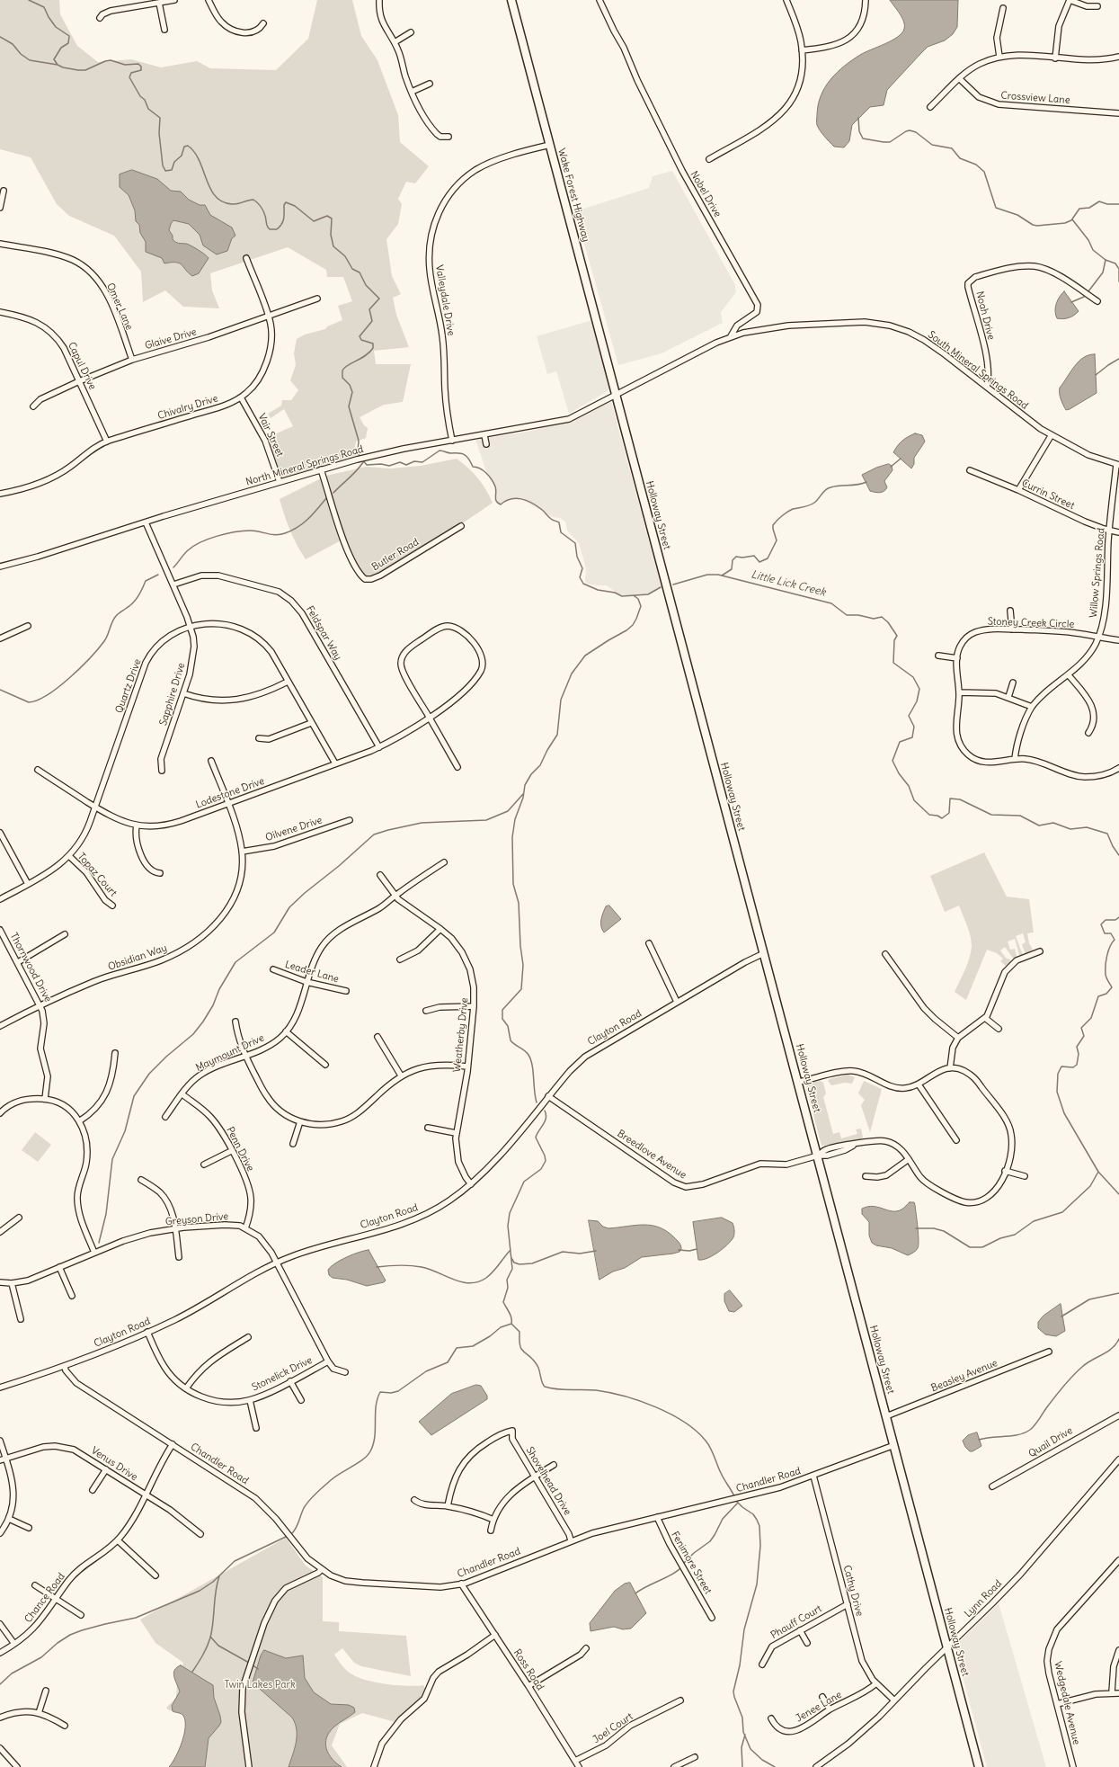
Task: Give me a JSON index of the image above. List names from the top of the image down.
{
  "streets": {
    "highway": ["Wake Forest Highway", "Holloway Street"],
    "street": [
      "Crossview Lane",
      "Nobel Drive",
      "Valleydale Drive",
      "Omer Lane",
      "Noah Drive",
      "Glaive Drive",
      "Capul Drive",
      "South Mineral Springs Road",
      "Chivalry Drive",
      "Vair Street",
      "North Mineral Springs Road",
      "Currin Street",
      "Butler Road",
      "Willow Springs Road",
      "Stoney Creek Circle",
      "Feldspar Way",
      "Quartz Drive",
      "Sapphire Drive",
      "Lodestone Drive",
      "Oilvene Drive",
      "Topaz Court",
      "Obsidian Way",
      "Thornwood Drive",
      "Leader Lane",
      "Clayton Road",
      "Weatherby Drive",
      "Maymount Drive",
      "Penn Drive",
      "Breedlove Avenue",
      "Greyson Drive",
      "Stonelick Drive",
      "Beasley Avenue",
      "Quail Drive",
      "Venus Drive",
      "Chandler Road",
      "Shovelhead Drive",
      "Fenimore Street",
      "Cathy Drive",
      "Chance Road",
      "Lynn Road",
      "Phauff Court",
      "Ross Road",
      "Wedgedale Avenue",
      "Jenee Lane",
      "Joel Court"
    ]
  },
  "crossings": [
    ["Nobel Drive", "South Mineral Springs Road"],
    ["Wake Forest Highway", "Valleydale Drive"],
    ["Wake Forest Highway", "South Mineral Springs Road"],
    ["Wake Forest Highway", "North Mineral Springs Road"],
    ["Wake Forest Highway", "Holloway Street"],
    ["Valleydale Drive", "North Mineral Springs Road"],
    ["Omer Lane", "Glaive Drive"],
    ["Noah Drive", "South Mineral Springs Road"],
    ["Glaive Drive", "Capul Drive"],
    ["Glaive Drive", "Chivalry Drive"],
    ["Capul Drive", "Chivalry Drive"],
    ["South Mineral Springs Road", "North Mineral Springs Road"],
    ["South Mineral Springs Road", "Holloway Street"],
    ["South Mineral Springs Road", "Willow Springs Road"],
    ["Chivalry Drive", "Vair Street"],
    ["Vair Street", "North Mineral Springs Road"],
    ["North Mineral Springs Road", "Holloway Street"],
    ["North Mineral Springs Road", "Butler Road"],
    ["North Mineral Springs Road", "Sapphire Drive"],
    ["Currin Street", "Willow Springs Road"],
    ["Holloway Street", "Clayton Road"],
    ["Holloway Street", "Breedlove Avenue"],
    ["Holloway Street", "Beasley Avenue"],
    ["Holloway Street", "Chandler Road"],
    ["Holloway Street", "Lynn Road"],
    ["Willow Springs Road", "Stoney Creek Circle"],
    ["Feldspar Way", "Sapphire Drive"],
    ["Feldspar Way", "Lodestone Drive"],
    ["Quartz Drive", "Sapphire Drive"],
    ["Quartz Drive", "Lodestone Drive"],
    ["Quartz Drive", "Topaz Court"],
    ["Lodestone Drive", "Obsidian Way"],
    ["Oilvene Drive", "Obsidian Way"],
    ["Obsidian Way", "Thornwood Drive"],
    ["Leader Lane", "Maymount Drive"],
    ["Clayton Road", "Weatherby Drive"],
    ["Clayton Road", "Breedlove Avenue"],
    ["Clayton Road", "Greyson Drive"],
    ["Clayton Road", "Stonelick Drive"],
    ["Clayton Road", "Chandler Road"],
    ["Weatherby Drive", "Maymount Drive"],
    ["Maymount Drive", "Penn Drive"],
    ["Penn Drive", "Greyson Drive"],
    ["Greyson Drive", "Stonelick Drive"],
    ["Venus Drive", "Chance Road"],
    ["Chandler Road", "Shovelhead Drive"],
    ["Chandler Road", "Fenimore Street"],
    ["Chandler Road", "Cathy Drive"],
    ["Chandler Road", "Chance Road"],
    ["Chandler Road", "Ross Road"],
    ["Cathy Drive", "Lynn Road"],
    ["Cathy Drive", "Phauff Court"],
    ["Cathy Drive", "Jenee Lane"],
    ["Ross Road", "Joel Court"]
  ],
  "water": ["Little Lick Creek"],
  "parks": ["Twin Lakes Park"]
}
